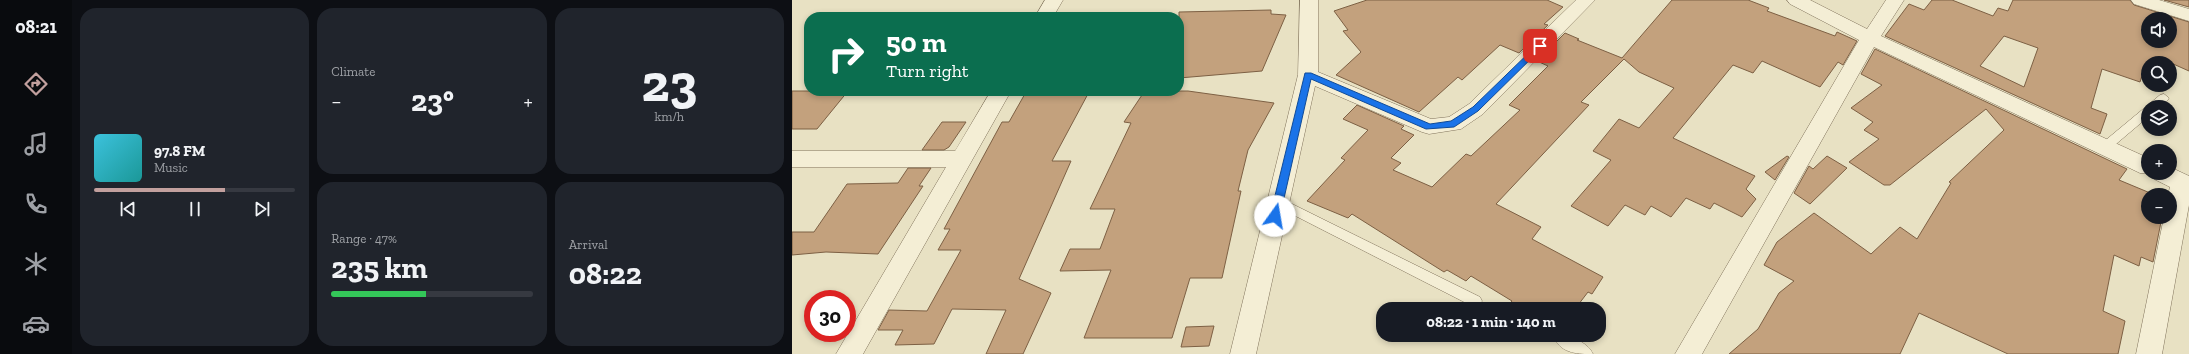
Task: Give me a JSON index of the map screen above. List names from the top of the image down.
{
  "page": {
    "tabs": "08:21",
    "tile": [
      "Climate",
      ["23", "km/h"],
      ["Range · 47%", "235 km"],
      ["Arrival", "08:22"]
    ],
    "map_buttons": ["+", "−"],
    "turn": ["50 m", "Turn right"],
    "heat": ["−", "23°", "+"],
    "song": ["97.8 FM", "Music"],
    "limit": "30",
    "trip": "08:22 · 1 min · 140 m"
  }
}
